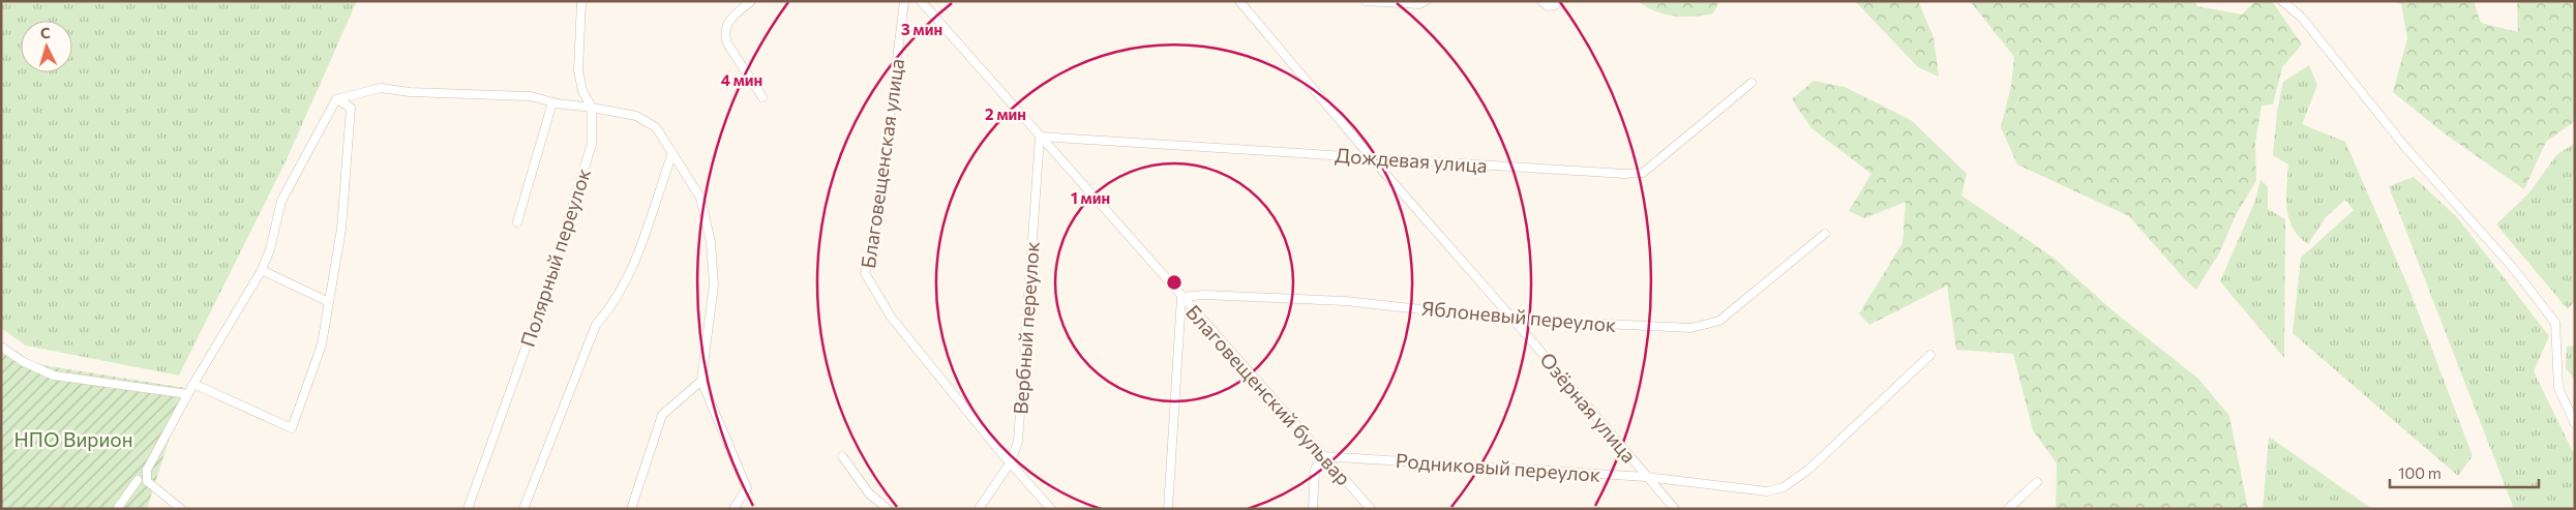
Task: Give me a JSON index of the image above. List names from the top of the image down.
{
  "streets": {
    "street": [
      "Дождевая улица",
      "Благовещенская улица",
      "Полярный переулок",
      "Яблоневый переулок",
      "Вербный переулок",
      "Благовещенский бульвар",
      "Озёрная улица",
      "Родниковый переулок"
    ]
  },
  "crossings": [
    ["Дождевая улица", "Вербный переулок"],
    ["Дождевая улица", "Благовещенский бульвар"],
    ["Дождевая улица", "Озёрная улица"],
    ["Благовещенская улица", "Вербный переулок"],
    ["Яблоневый переулок", "Благовещенский бульвар"],
    ["Яблоневый переулок", "Озёрная улица"],
    ["Вербный переулок", "Благовещенский бульвар"],
    ["Благовещенский бульвар", "Родниковый переулок"],
    ["Озёрная улица", "Родниковый переулок"]
  ],
  "parks": ["НПО Вирион"],
  "scale_bar": "100 m",
  "north": "top",
  "rings": [
    "3 мин",
    "4 мин",
    "2 мин",
    "1 мин"
  ]
}
